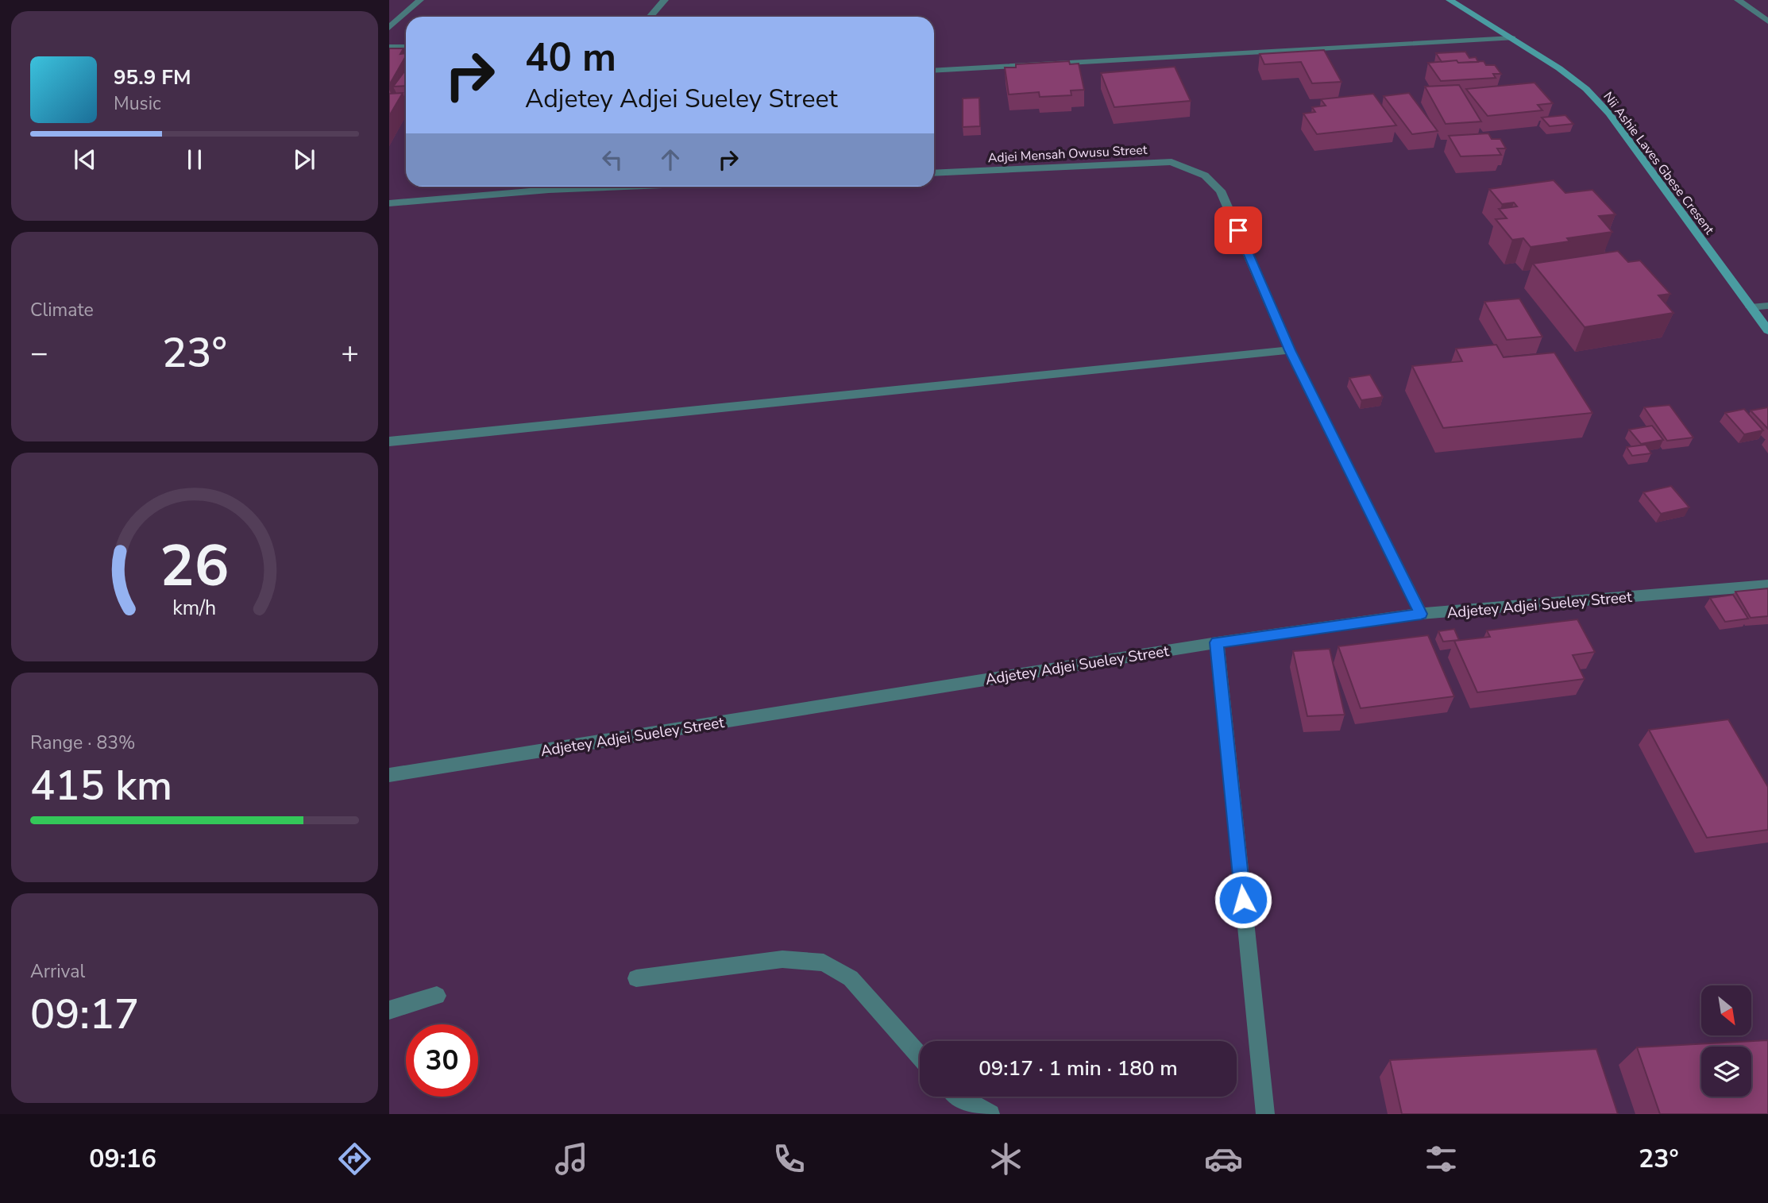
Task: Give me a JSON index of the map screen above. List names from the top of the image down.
{
  "streets": {
    "street": ["Adjei Mensah Owusu Street", "Nii Ashie Laves Gbese Cresent", "Adjetey Adjei Sueley Street"]
  },
  "north": "bottom right",
  "page": {
    "turn": ["40 m", "Adjetey Adjei Sueley Street"],
    "song": ["95.9 FM", "Music"],
    "tile": [
      "Climate",
      ["Range · 83%", "415 km"],
      ["Arrival", "09:17"]
    ],
    "heat": ["−", "23°", "+"],
    "limit": "30",
    "trip": "09:17 · 1 min · 180 m",
    "tabs": ["09:16", "23°"],
    "gauge": ["26", "km/h"]
  }
}
